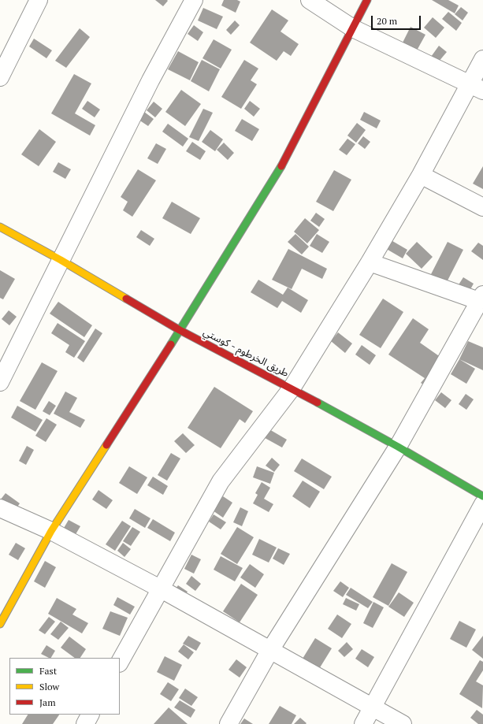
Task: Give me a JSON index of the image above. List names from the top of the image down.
{
  "streets": {
    "main road": ["طريق الخرطوم - كوستي"]
  },
  "legend": ["Fast", "Slow", "Jam"],
  "scale_bar": "20 m"
}
